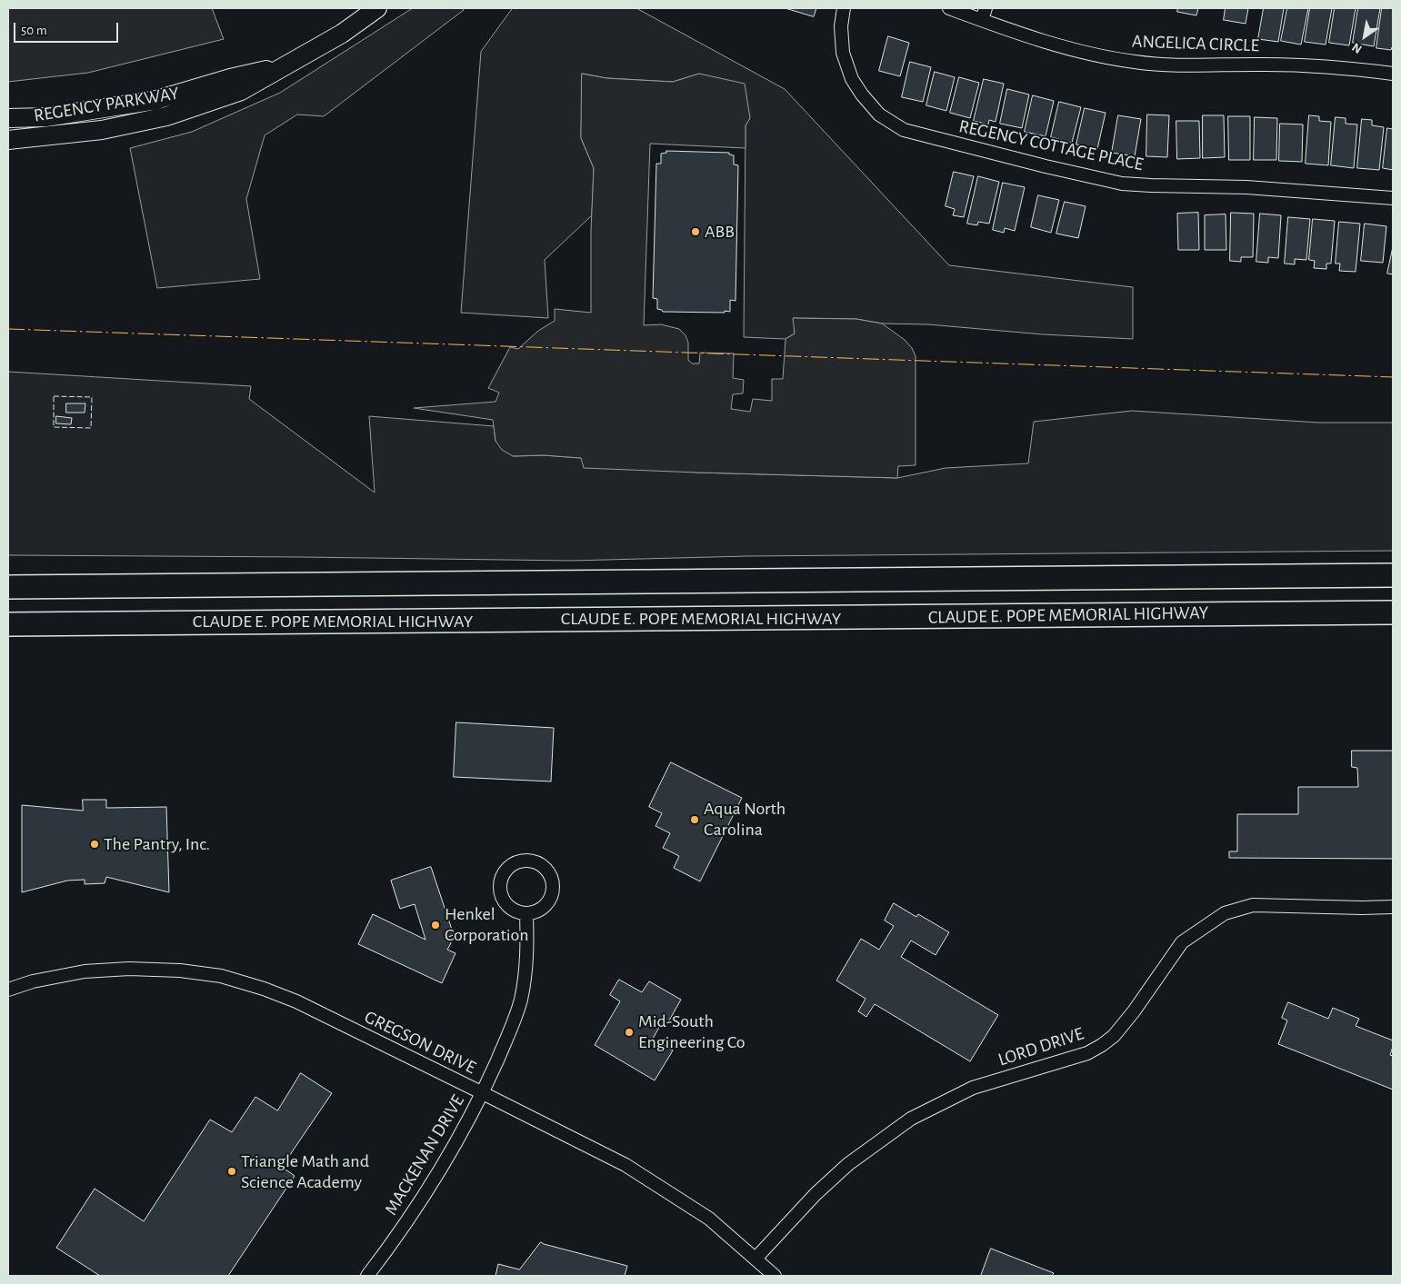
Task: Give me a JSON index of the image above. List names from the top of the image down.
{
  "streets": {
    "highway": ["CLAUDE E. POPE MEMORIAL HIGHWAY"],
    "street": [
      "ANGELICA CIRCLE",
      "REGENCY PARKWAY",
      "REGENCY COTTAGE PLACE",
      "GREGSON DRIVE",
      "LORD DRIVE",
      "MACKENAN DRIVE"
    ]
  },
  "crossings": [
    ["GREGSON DRIVE", "LORD DRIVE"],
    ["GREGSON DRIVE", "MACKENAN DRIVE"]
  ],
  "places": [
    "ABB",
    "Aqua North Carolina",
    "The Pantry, Inc.",
    "Henkel Corporation",
    "Mid-South Engineering Co",
    "Triangle Math and Science Academy"
  ],
  "scale_bar": "50 m",
  "north": "bottom left"
}
